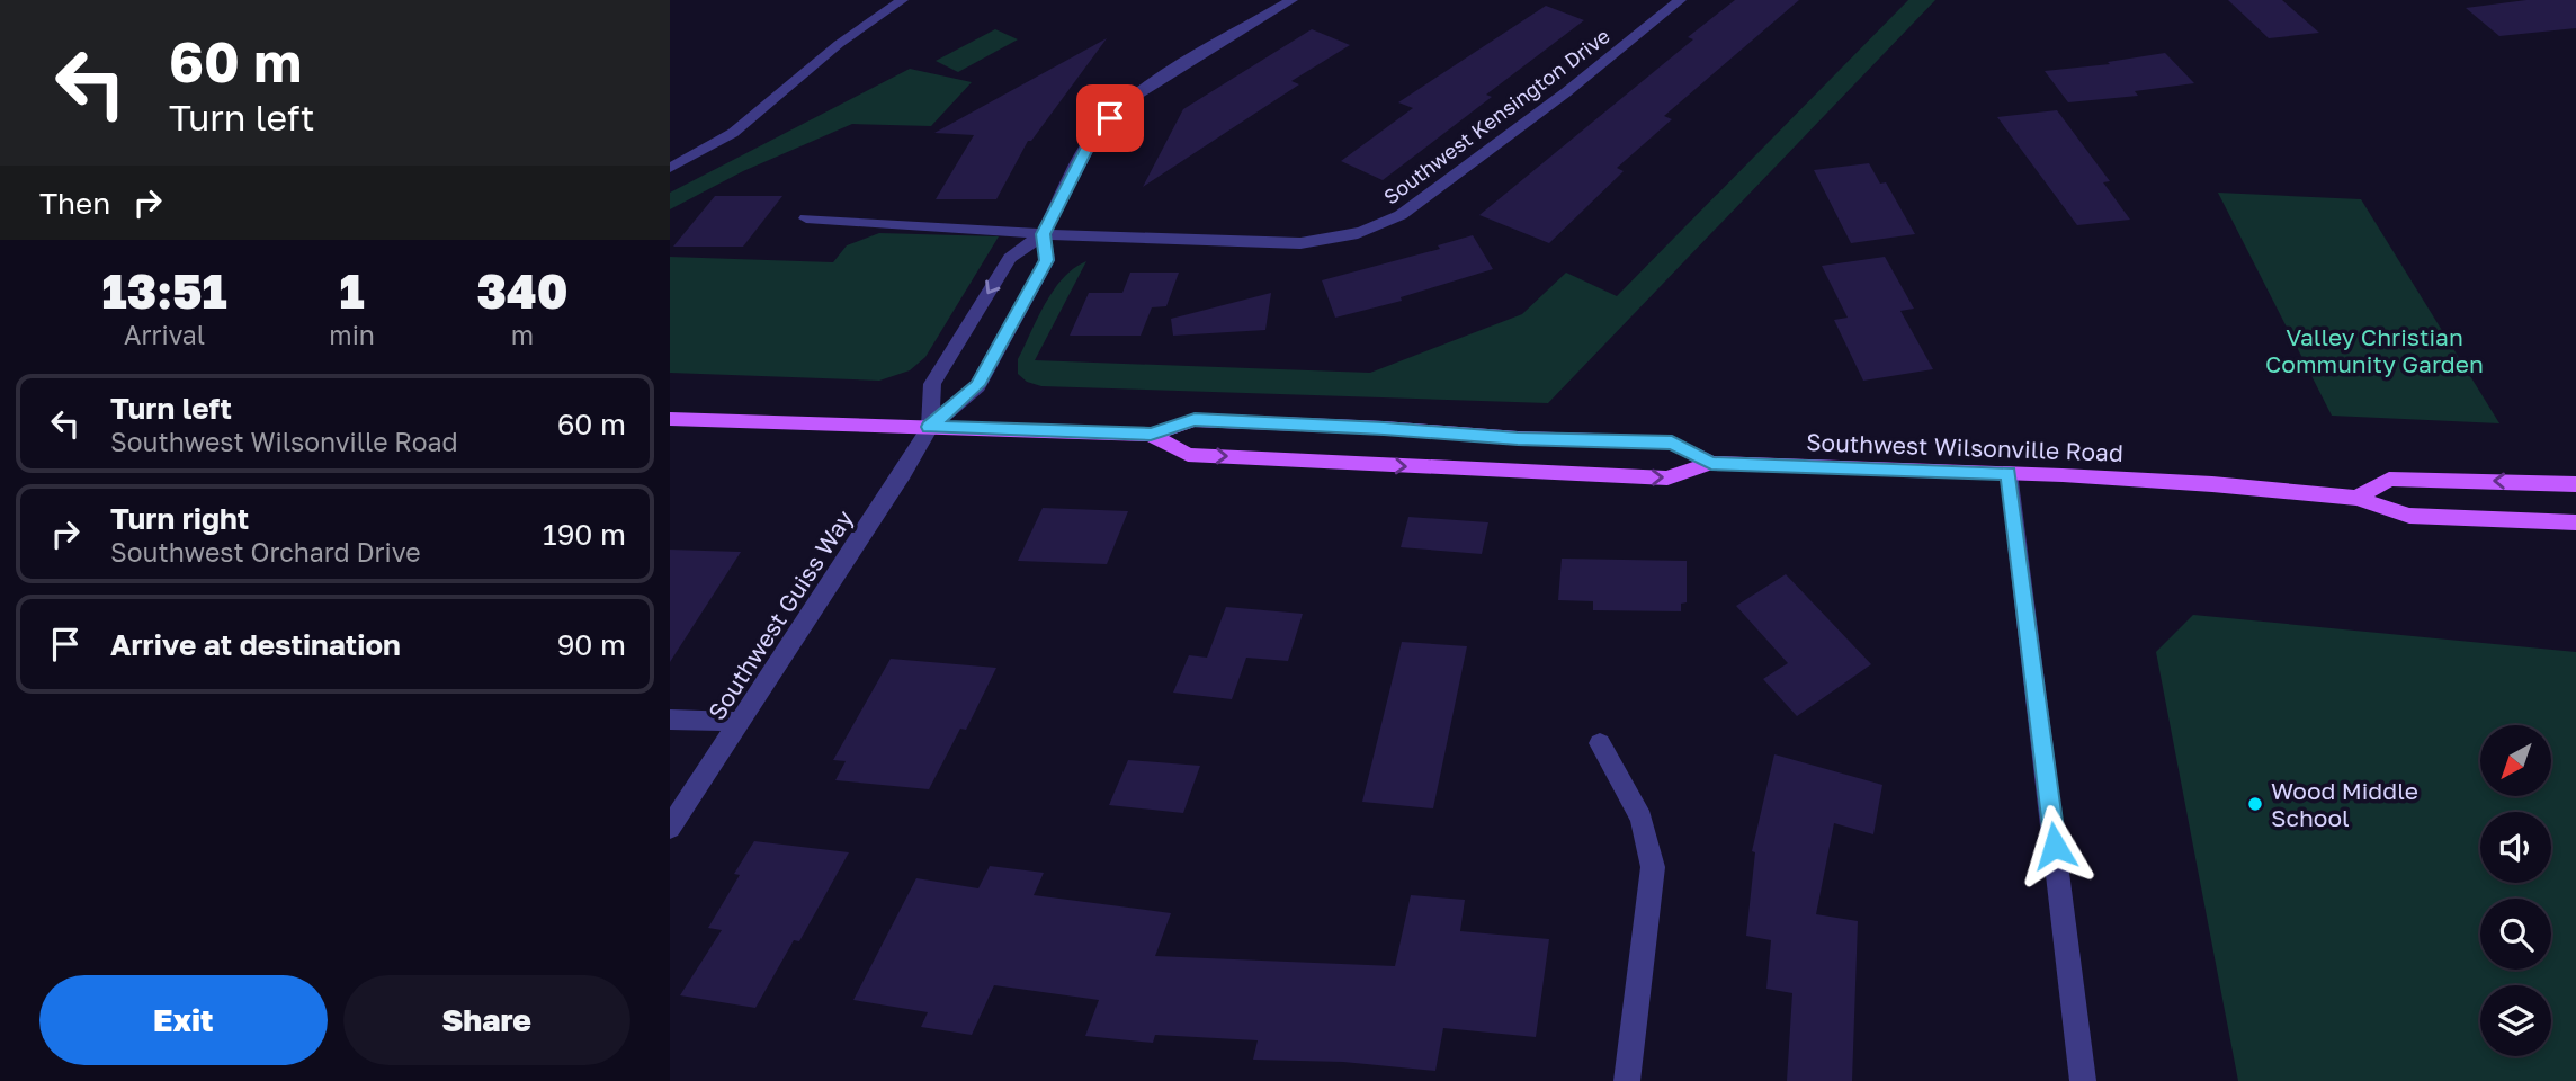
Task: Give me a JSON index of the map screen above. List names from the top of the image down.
{
  "streets": {
    "main road": ["Southwest Wilsonville Road"],
    "street": ["Southwest Kensington Drive", "Southwest Guiss Way"]
  },
  "crossings": [
    ["Southwest Wilsonville Road", "Southwest Guiss Way"]
  ],
  "parks": ["Valley Christian Community Garden"],
  "places": ["Wood Middle School"],
  "north": "bottom left",
  "page": {
    "turn": ["60 m", "Turn left"],
    "then": "Then",
    "eta": [
      "13:51",
      "Arrival",
      "1",
      "min",
      "340",
      "m"
    ],
    "list": [
      {
        "name": "Turn left",
        "note": "Southwest Wilsonville Road",
        "value": "60 m"
      },
      {
        "name": "Turn right",
        "note": "Southwest Orchard Drive",
        "value": "190 m"
      },
      {
        "name": "Arrive at destination",
        "value": "90 m"
      }
    ],
    "buttons": ["Exit", "Share"]
  }
}
